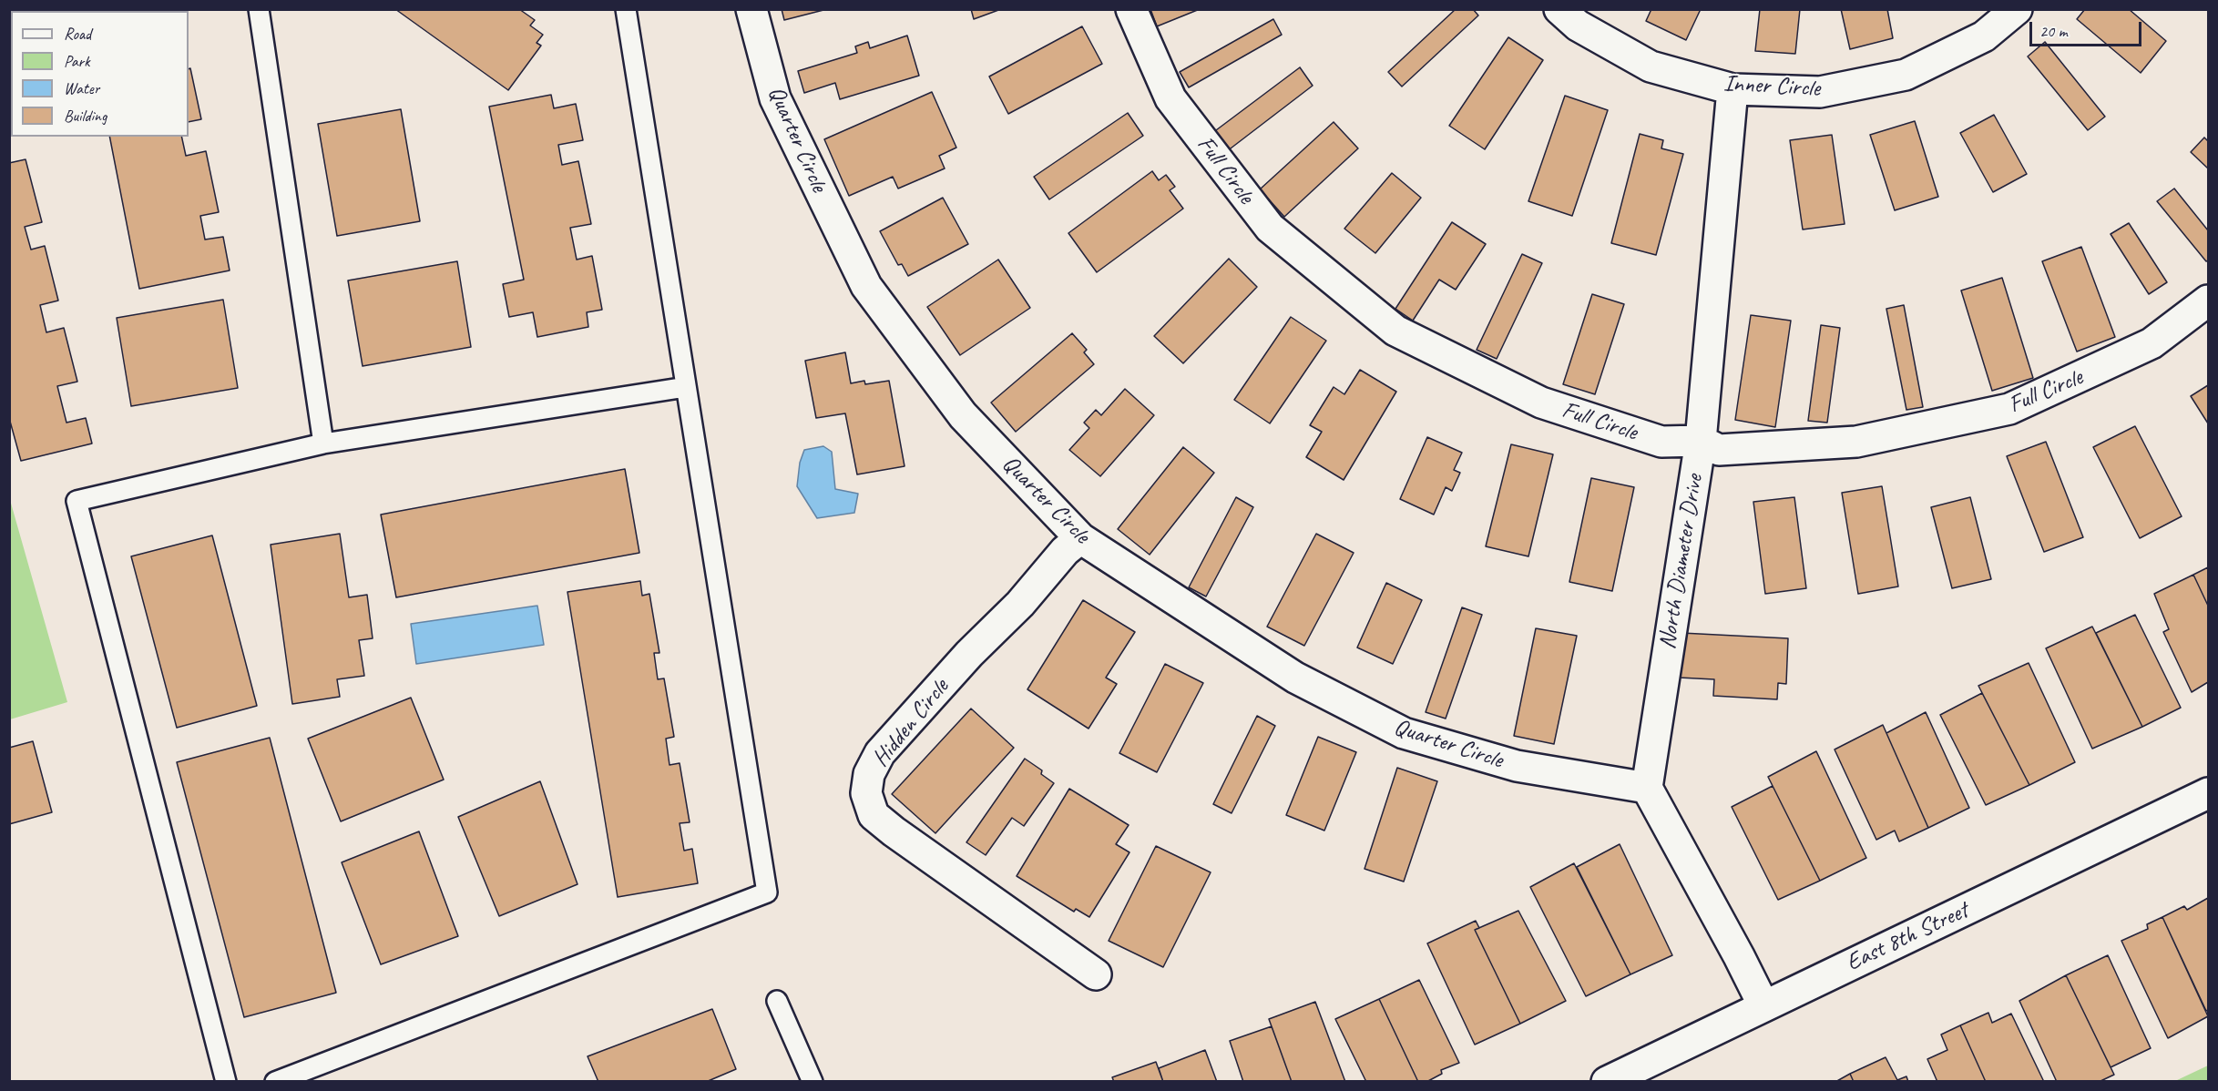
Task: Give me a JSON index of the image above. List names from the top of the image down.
{
  "streets": {
    "street": [
      "Inner Circle",
      "Quarter Circle",
      "Full Circle",
      "North Diameter Drive",
      "Hidden Circle",
      "East 8th Street"
    ]
  },
  "crossings": [
    ["Inner Circle", "North Diameter Drive"],
    ["Quarter Circle", "North Diameter Drive"],
    ["Quarter Circle", "Hidden Circle"],
    ["Full Circle", "North Diameter Drive"]
  ],
  "legend": [
    "Road",
    "Park",
    "Water",
    "Building"
  ],
  "scale_bar": "20 m"
}
